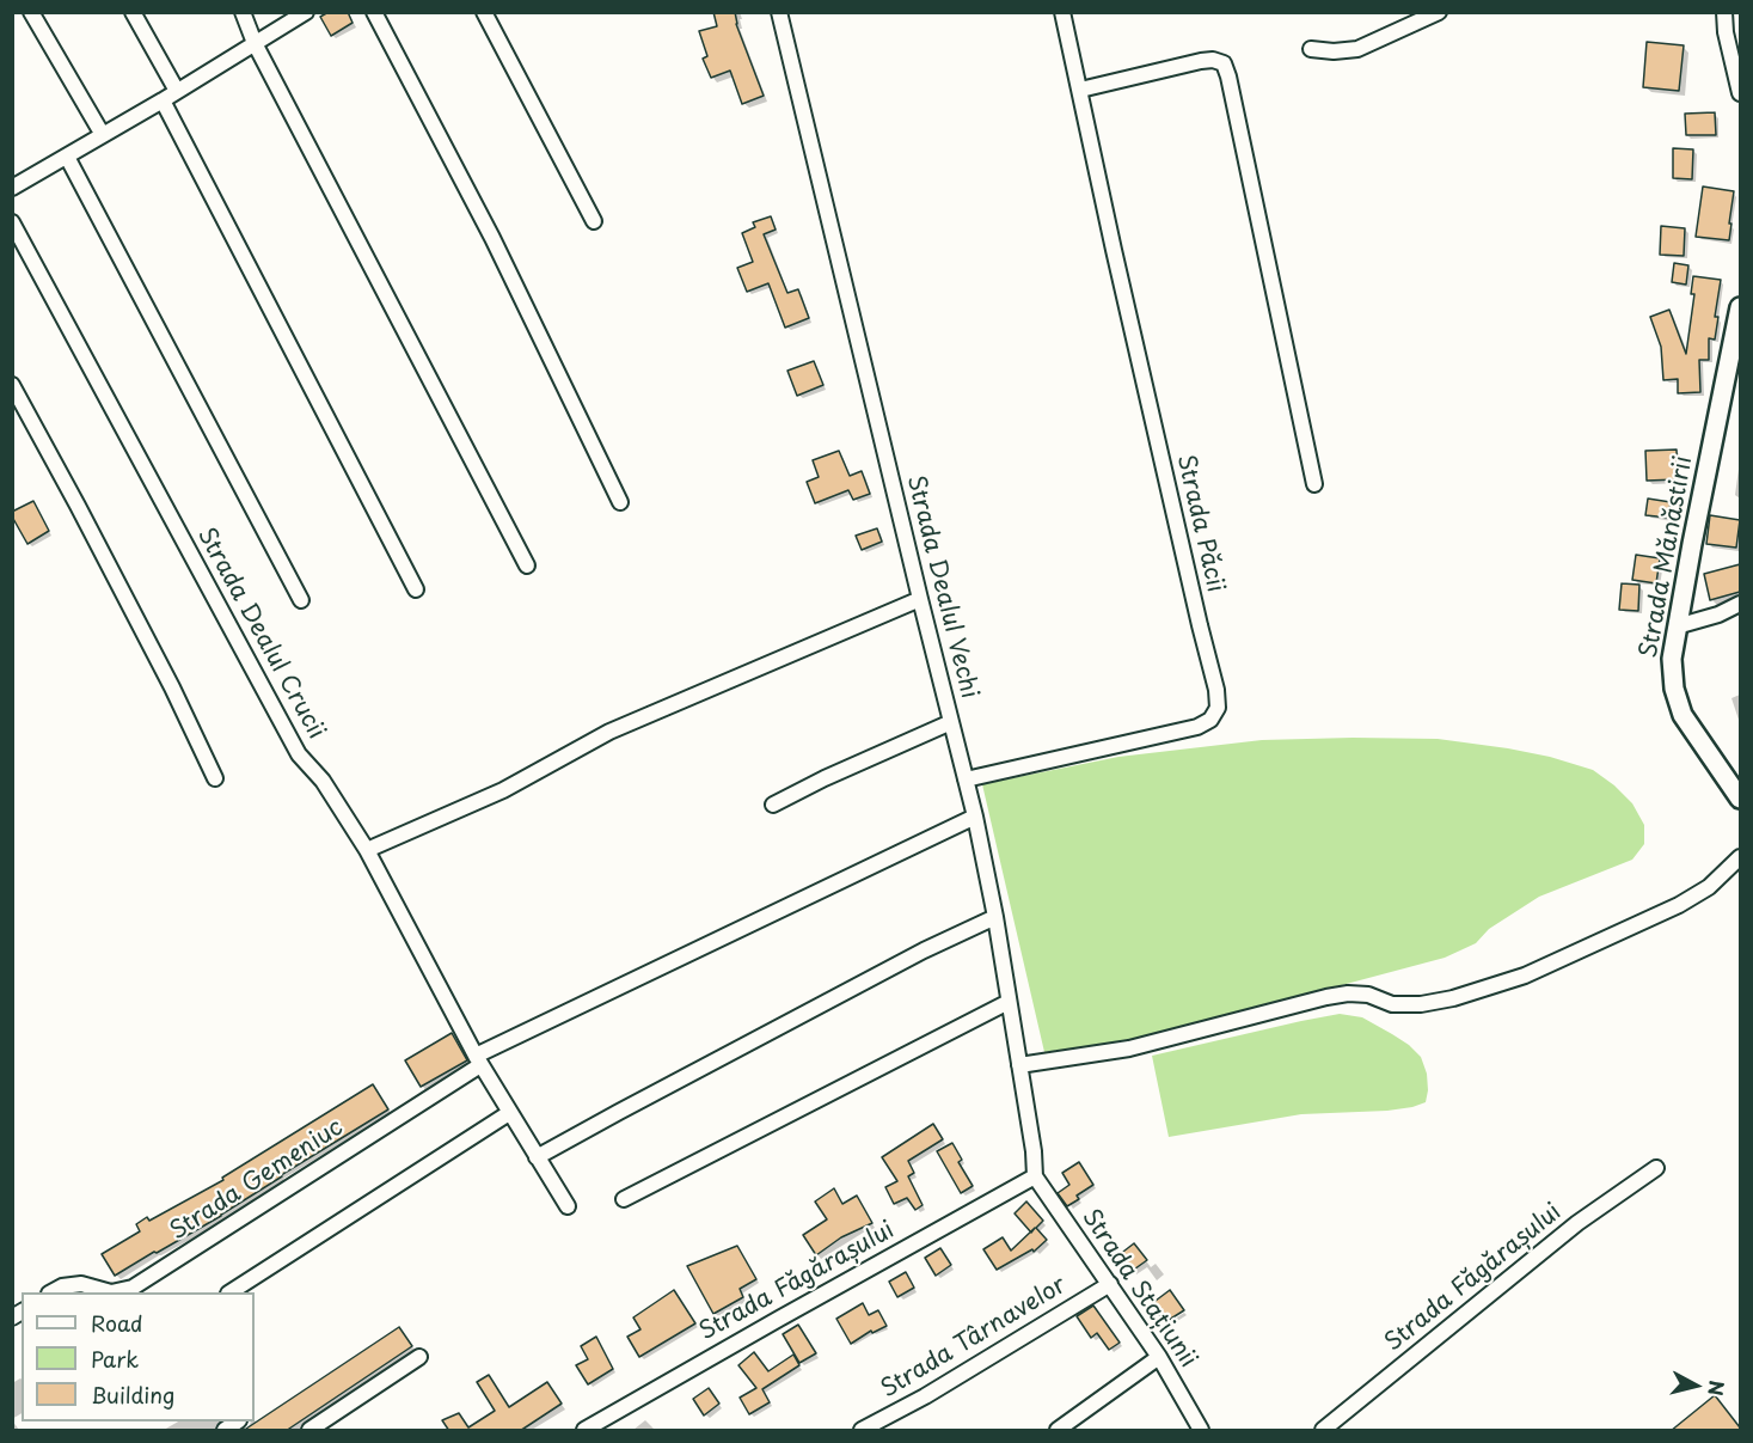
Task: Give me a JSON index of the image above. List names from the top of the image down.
{
  "streets": {
    "street": [
      "Strada Păcii",
      "Strada Mănăstirii",
      "Strada Dealul Vechi",
      "Strada Dealul Crucii",
      "Strada Gemeniuc",
      "Strada Făgărașului",
      "Strada Stațiunii",
      "Strada Târnavelor"
    ]
  },
  "crossings": [
    ["Strada Păcii", "Strada Dealul Vechi"],
    ["Strada Dealul Vechi", "Strada Gemeniuc"],
    ["Strada Dealul Vechi", "Strada Făgărașului"],
    ["Strada Dealul Vechi", "Strada Stațiunii"],
    ["Strada Dealul Crucii", "Strada Gemeniuc"],
    ["Strada Făgărașului", "Strada Stațiunii"],
    ["Strada Stațiunii", "Strada Târnavelor"]
  ],
  "legend": ["Road", "Park", "Building"],
  "north": "right"
}
